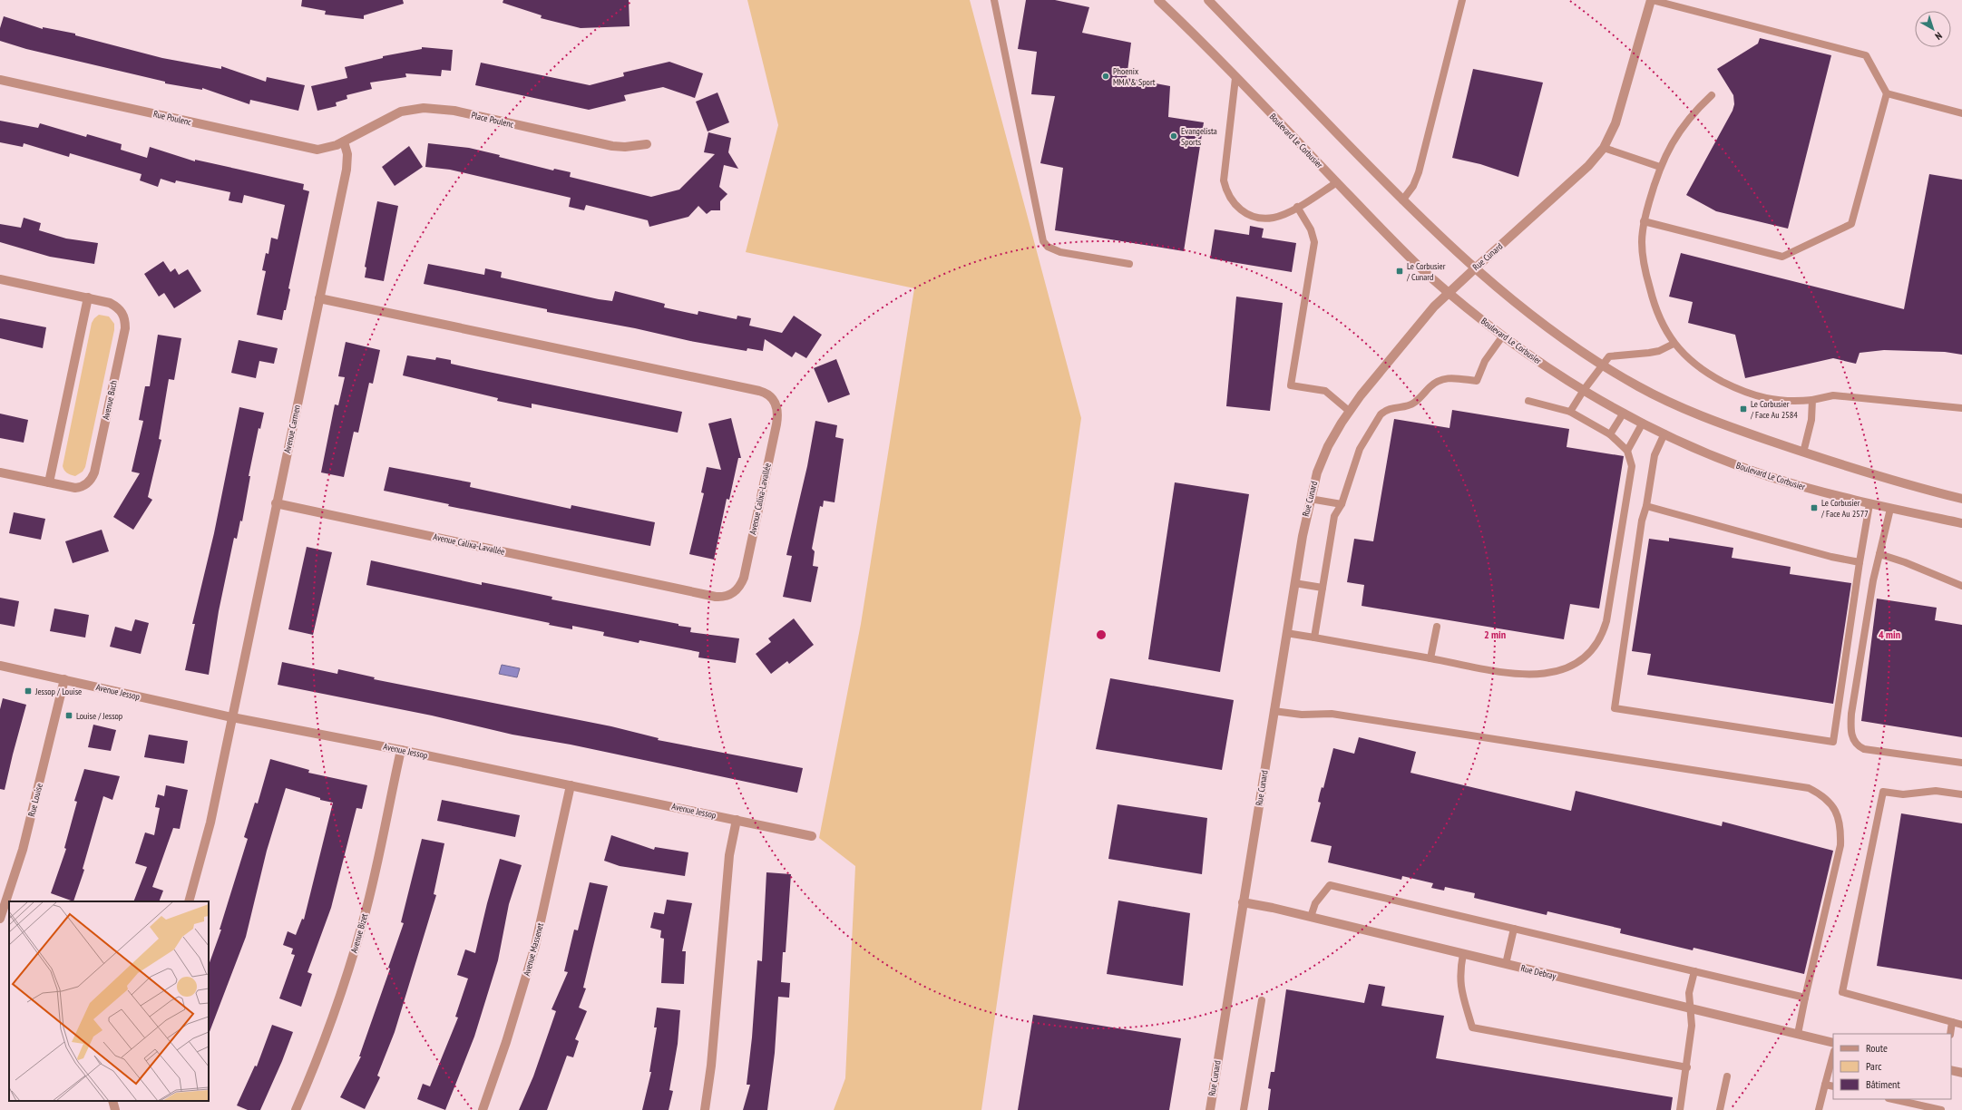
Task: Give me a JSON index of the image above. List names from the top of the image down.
{
  "streets": {
    "street": [
      "Rue Poulenc",
      "Place Poulenc",
      "Boulevard Le Corbusier",
      "Rue Cunard",
      "Avenue Bach",
      "Avenue Carmen",
      "Avenue Calixa-Lavallée",
      "Avenue Jessop",
      "Rue Louise",
      "Avenue Bizet",
      "Avenue Massenet",
      "Rue Debray"
    ]
  },
  "crossings": [
    ["Rue Poulenc", "Place Poulenc"],
    ["Rue Poulenc", "Avenue Carmen"],
    ["Place Poulenc", "Avenue Carmen"],
    ["Boulevard Le Corbusier", "Rue Cunard"],
    ["Rue Cunard", "Rue Debray"],
    ["Avenue Carmen", "Avenue Calixa-Lavallée"],
    ["Avenue Carmen", "Avenue Jessop"],
    ["Avenue Jessop", "Rue Louise"],
    ["Avenue Jessop", "Avenue Bizet"],
    ["Avenue Jessop", "Avenue Massenet"]
  ],
  "places": {
    "other": ["Phoenix MMA & Sport", "Evangelista Sports"],
    "transit": [
      "Le Corbusier / Cunard",
      "Le Corbusier / Face Au 2584",
      "Le Corbusier / Face Au 2577",
      "Jessop / Louise",
      "Louise / Jessop"
    ]
  },
  "legend": ["Route", "Parc", "Bâtiment"],
  "north": "bottom right",
  "rings": ["2 min", "4 min"]
}
